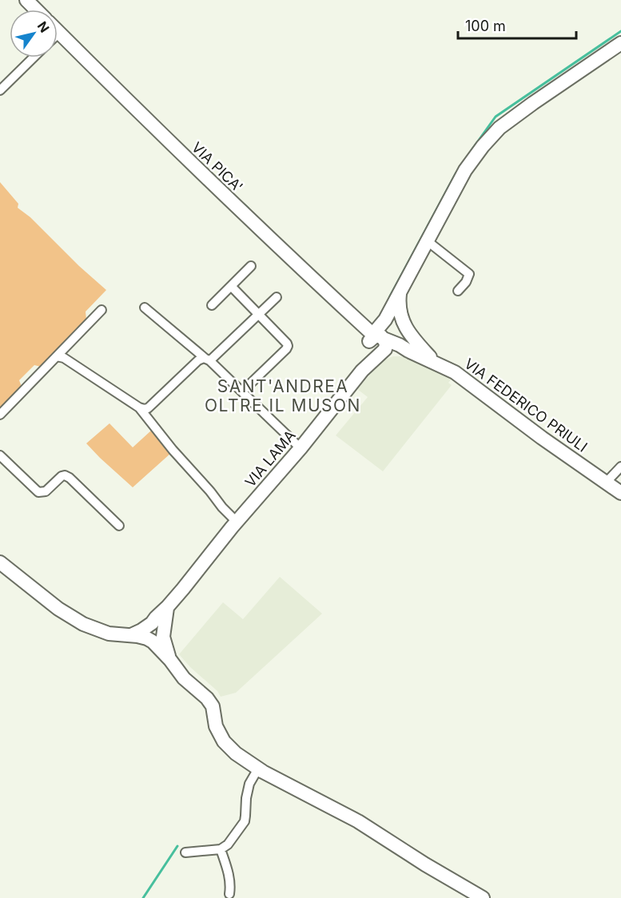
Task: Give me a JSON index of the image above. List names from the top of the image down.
{
  "streets": {
    "street": ["VIA PICA'", "VIA FEDERICO PRIULI", "VIA LAMA"]
  },
  "crossings": [
    ["VIA PICA'", "VIA FEDERICO PRIULI"],
    ["VIA PICA'", "VIA LAMA"],
    ["VIA FEDERICO PRIULI", "VIA LAMA"]
  ],
  "districts": ["SANT'ANDREA OLTRE IL MUSON"],
  "scale_bar": "100 m",
  "north": "top right"
}
